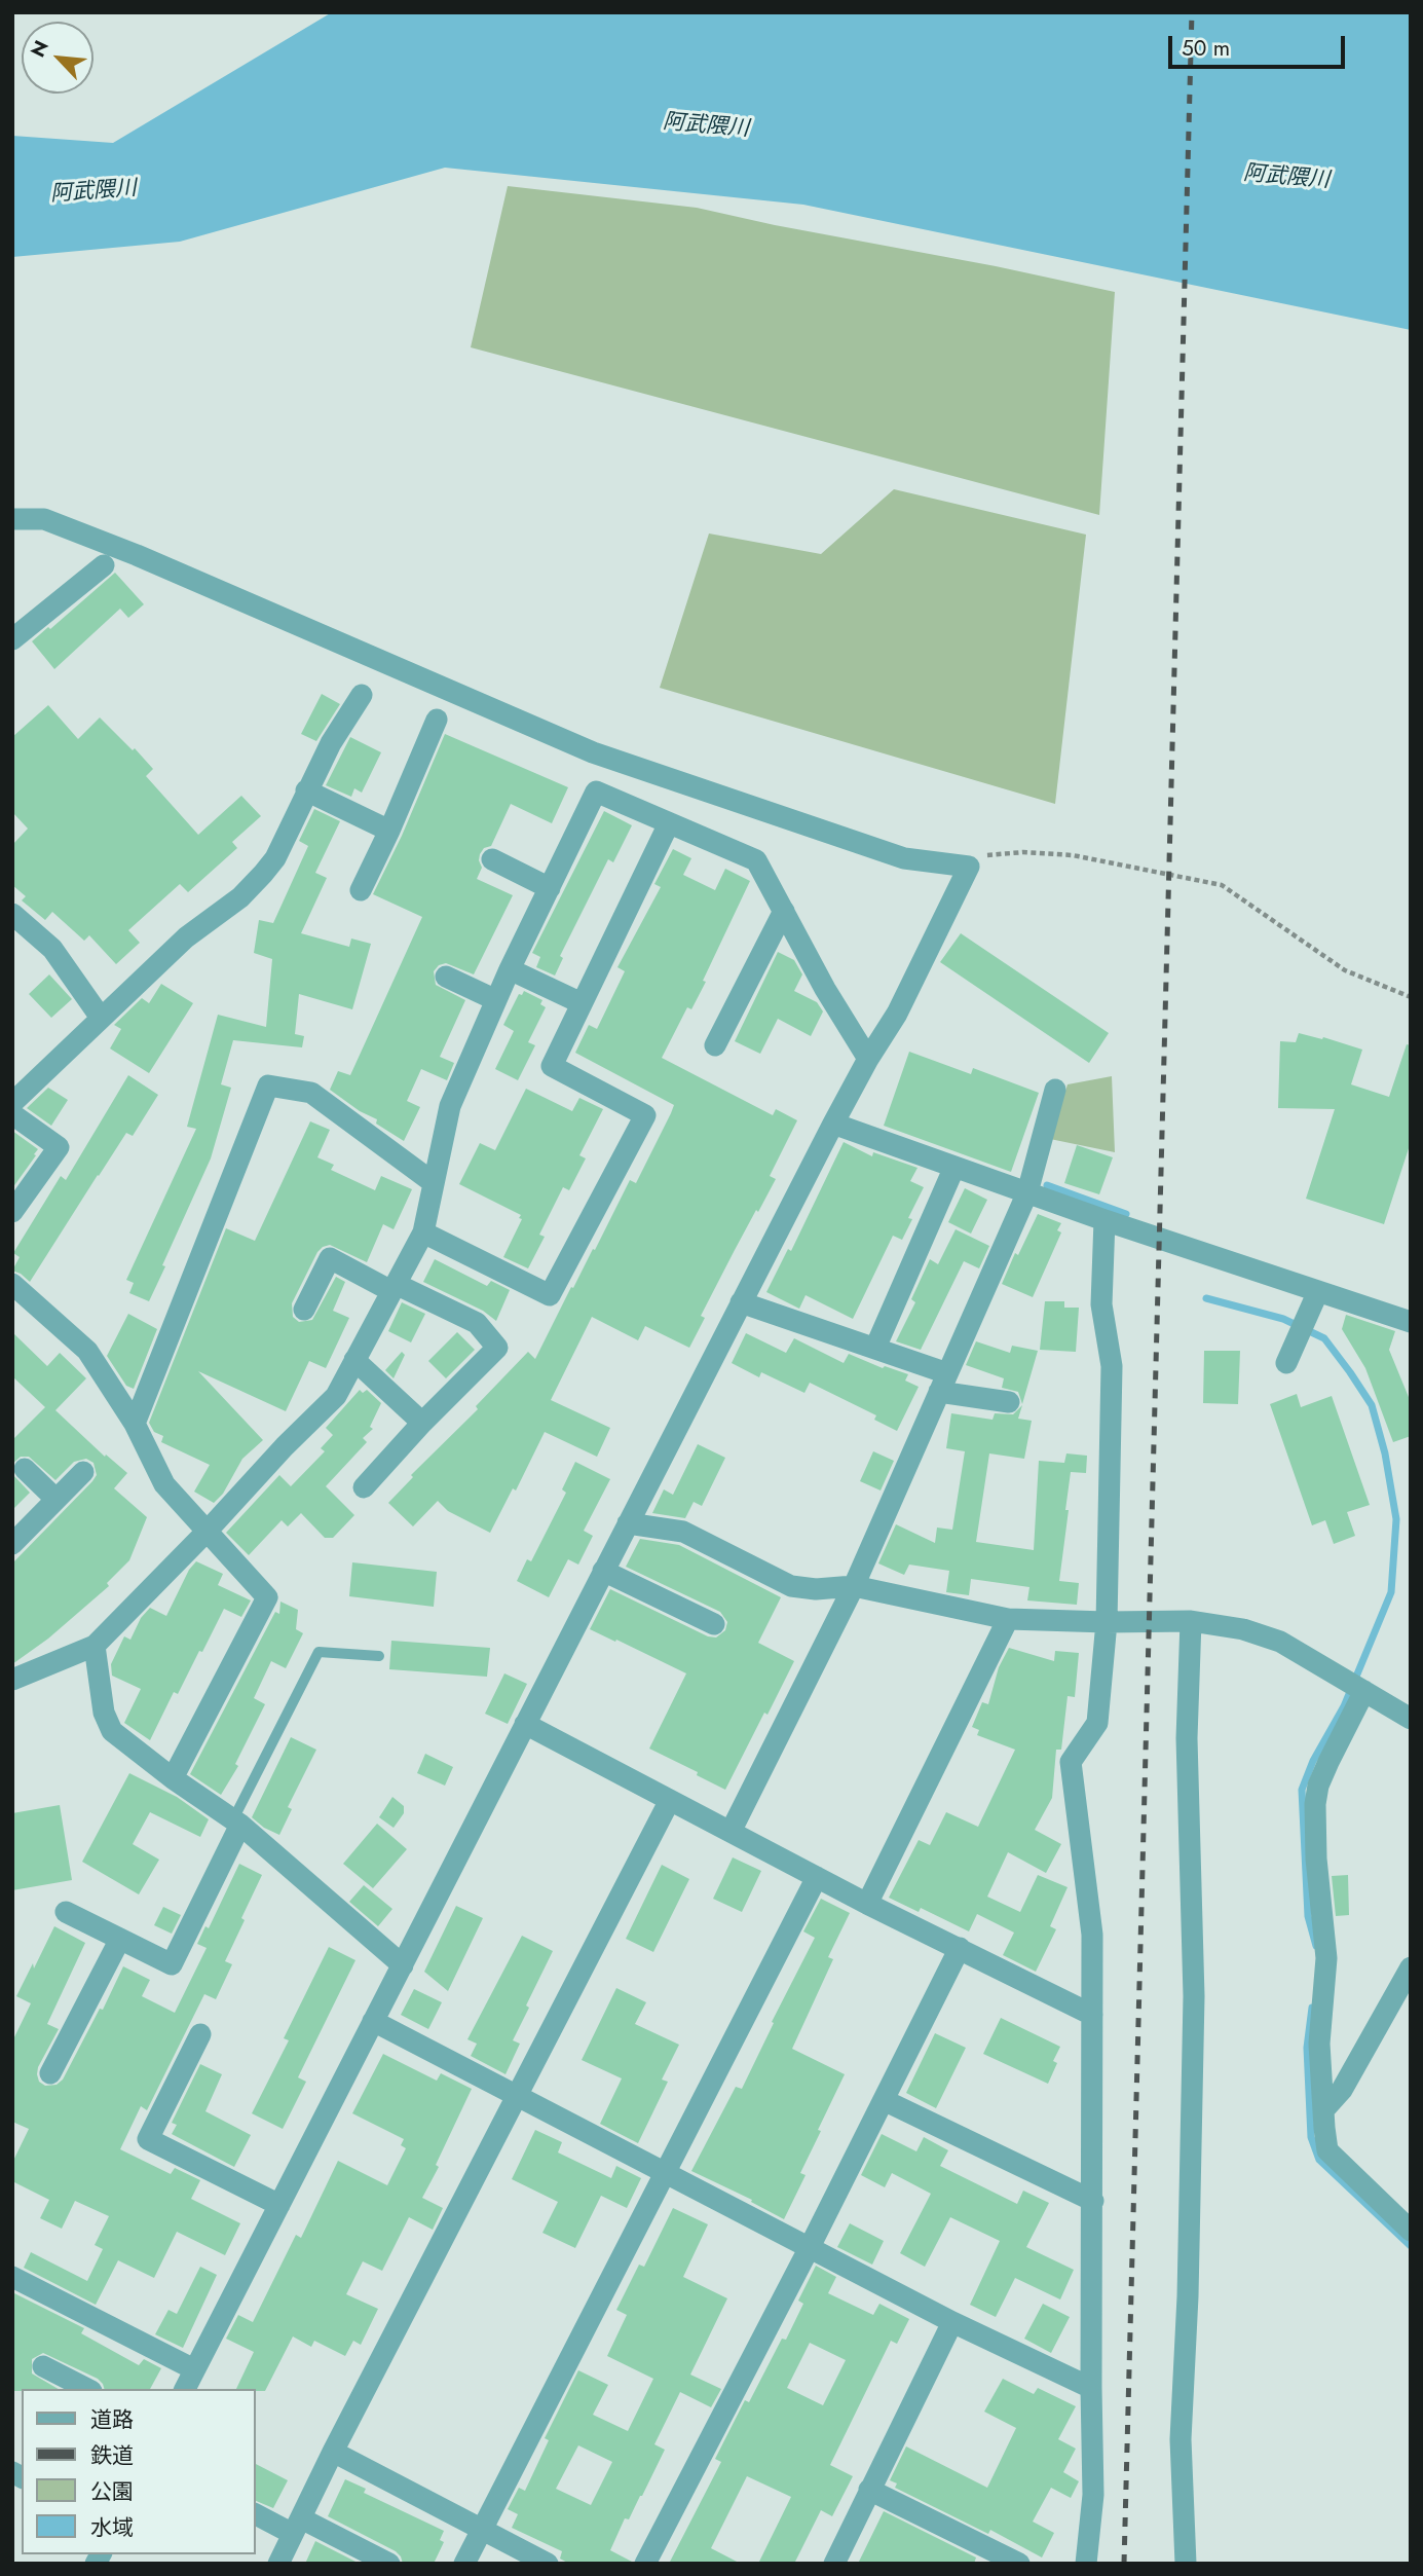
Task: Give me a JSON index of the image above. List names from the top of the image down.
{
  "water": ["阿武隈川"],
  "legend": [
    "道路",
    "鉄道",
    "公園",
    "水域"
  ],
  "scale_bar": "50 m",
  "north": "top left"
}
